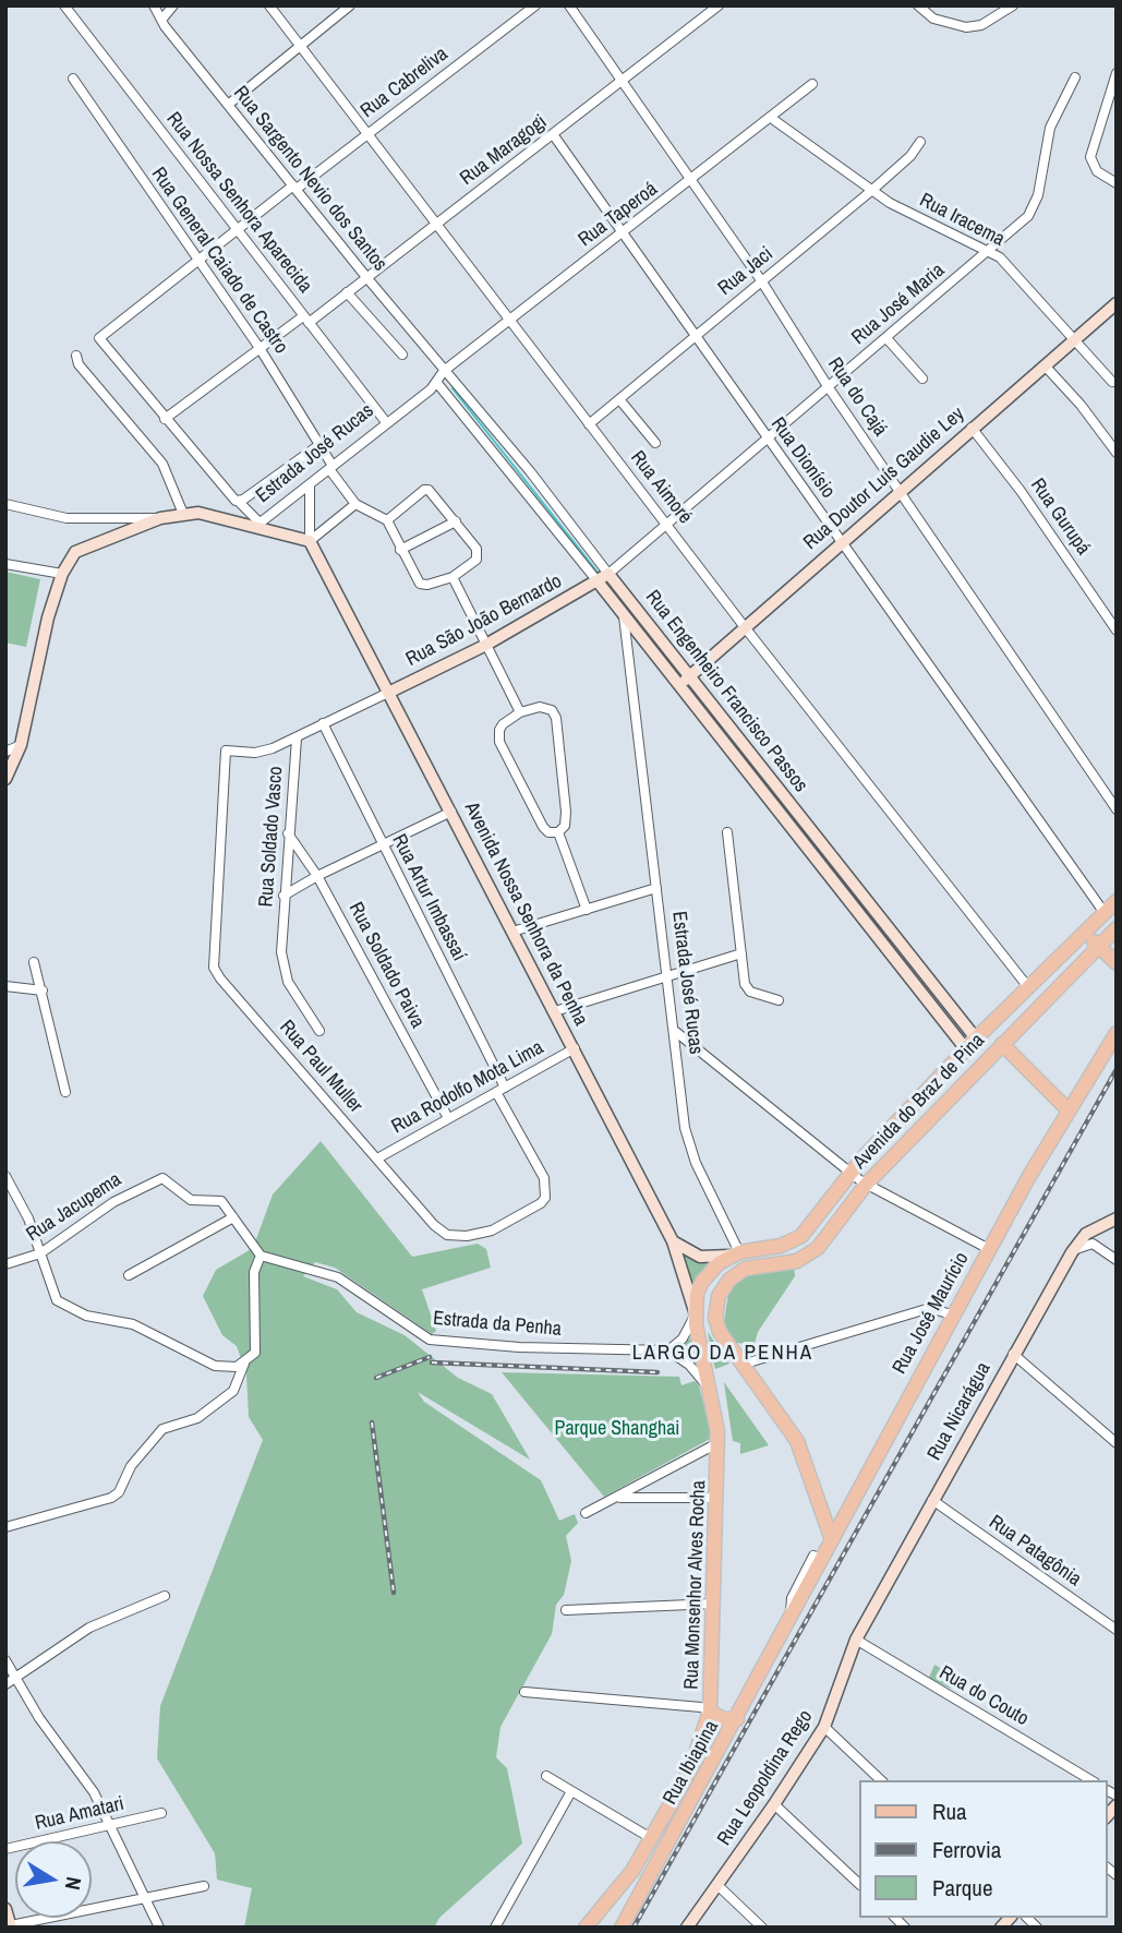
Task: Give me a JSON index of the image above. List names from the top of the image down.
{
  "streets": {
    "main road": [
      "Avenida do Braz de Pina",
      "Rua José Maurício",
      "Rua Monsenhor Alves Rocha",
      "Rua Ibiapina"
    ],
    "street": [
      "Rua Cabreliva",
      "Rua Maragogi",
      "Rua Sargento Nevio dos Santos",
      "Rua Nossa Senhora Aparecida",
      "Rua Taperoá",
      "Rua Iracema",
      "Rua General Caiado de Castro",
      "Rua Jaci",
      "Rua José Maria",
      "Rua do Cajá",
      "Estrada José Rucas",
      "Rua Dionísio",
      "Rua Doutor Luís Gaudie Ley",
      "Rua Aimoré",
      "Rua Gurupá",
      "Rua São João Bernardo",
      "Rua Engenheiro Francisco Passos",
      "Rua Soldado Vasco",
      "Rua Artur Imbassaí",
      "Avenida Nossa Senhora da Penha",
      "Rua Soldado Paiva",
      "Rua Paul Muller",
      "Rua Rodolfo Mota Lima",
      "Rua Jacupema",
      "Estrada da Penha",
      "Rua Nicarágua",
      "Rua Patagônia",
      "Rua do Couto",
      "Rua Leopoldina Rego",
      "Rua Amatari"
    ]
  },
  "crossings": [
    ["Rua Cabreliva", "Rua Maragogi"],
    ["Rua Cabreliva", "Rua Sargento Nevio dos Santos"],
    ["Rua Cabreliva", "Rua Nossa Senhora Aparecida"],
    ["Rua Cabreliva", "Rua General Caiado de Castro"],
    ["Rua Cabreliva", "Rua Aimoré"],
    ["Rua Maragogi", "Rua Sargento Nevio dos Santos"],
    ["Rua Maragogi", "Rua Nossa Senhora Aparecida"],
    ["Rua Maragogi", "Rua General Caiado de Castro"],
    ["Rua Maragogi", "Rua do Cajá"],
    ["Rua Maragogi", "Rua Dionísio"],
    ["Rua Maragogi", "Rua Aimoré"],
    ["Rua Sargento Nevio dos Santos", "Rua Taperoá"],
    ["Rua Sargento Nevio dos Santos", "Estrada José Rucas"],
    ["Rua Sargento Nevio dos Santos", "Rua Engenheiro Francisco Passos"],
    ["Rua Nossa Senhora Aparecida", "Estrada José Rucas"],
    ["Rua Taperoá", "Rua Iracema"],
    ["Rua Taperoá", "Rua do Cajá"],
    ["Rua Taperoá", "Estrada José Rucas"],
    ["Rua Taperoá", "Rua Dionísio"],
    ["Rua Taperoá", "Rua Aimoré"],
    ["Rua Taperoá", "Rua Engenheiro Francisco Passos"],
    ["Rua Iracema", "Rua Jaci"],
    ["Rua Iracema", "Rua José Maria"],
    ["Rua Iracema", "Rua Doutor Luís Gaudie Ley"],
    ["Rua General Caiado de Castro", "Estrada José Rucas"],
    ["Rua Jaci", "Rua do Cajá"],
    ["Rua Jaci", "Rua Dionísio"],
    ["Rua Jaci", "Rua Aimoré"],
    ["Rua José Maria", "Rua do Cajá"],
    ["Rua José Maria", "Rua Dionísio"],
    ["Rua José Maria", "Rua Aimoré"],
    ["Rua José Maria", "Rua São João Bernardo"],
    ["Rua José Maria", "Rua Engenheiro Francisco Passos"],
    ["Rua do Cajá", "Rua Doutor Luís Gaudie Ley"],
    ["Estrada José Rucas", "Rua Engenheiro Francisco Passos"],
    ["Estrada José Rucas", "Avenida do Braz de Pina"],
    ["Rua Dionísio", "Rua Doutor Luís Gaudie Ley"],
    ["Rua Dionísio", "Avenida do Braz de Pina"],
    ["Rua Doutor Luís Gaudie Ley", "Rua Aimoré"],
    ["Rua Doutor Luís Gaudie Ley", "Rua Gurupá"],
    ["Rua Doutor Luís Gaudie Ley", "Rua Engenheiro Francisco Passos"],
    ["Rua Aimoré", "Avenida do Braz de Pina"],
    ["Rua São João Bernardo", "Rua Engenheiro Francisco Passos"],
    ["Rua São João Bernardo", "Avenida Nossa Senhora da Penha"],
    ["Rua Engenheiro Francisco Passos", "Avenida do Braz de Pina"],
    ["Rua Soldado Vasco", "Rua Soldado Paiva"],
    ["Rua Soldado Vasco", "Rua Paul Muller"],
    ["Rua Artur Imbassaí", "Rua Paul Muller"],
    ["Rua Artur Imbassaí", "Rua Rodolfo Mota Lima"],
    ["Avenida Nossa Senhora da Penha", "Rua Rodolfo Mota Lima"],
    ["Rua Soldado Paiva", "Rua Rodolfo Mota Lima"],
    ["Rua Paul Muller", "Rua Rodolfo Mota Lima"],
    ["Rua Jacupema", "Estrada da Penha"],
    ["Rua José Maurício", "Rua Ibiapina"],
    ["Rua Nicarágua", "Rua Patagônia"],
    ["Rua Nicarágua", "Rua do Couto"],
    ["Rua Nicarágua", "Rua Leopoldina Rego"],
    ["Rua Monsenhor Alves Rocha", "Rua Ibiapina"],
    ["Rua do Couto", "Rua Leopoldina Rego"]
  ],
  "districts": ["LARGO DA PENHA"],
  "parks": ["Parque Shanghai"],
  "legend": ["Rua", "Ferrovia", "Parque"],
  "north": "right"
}
